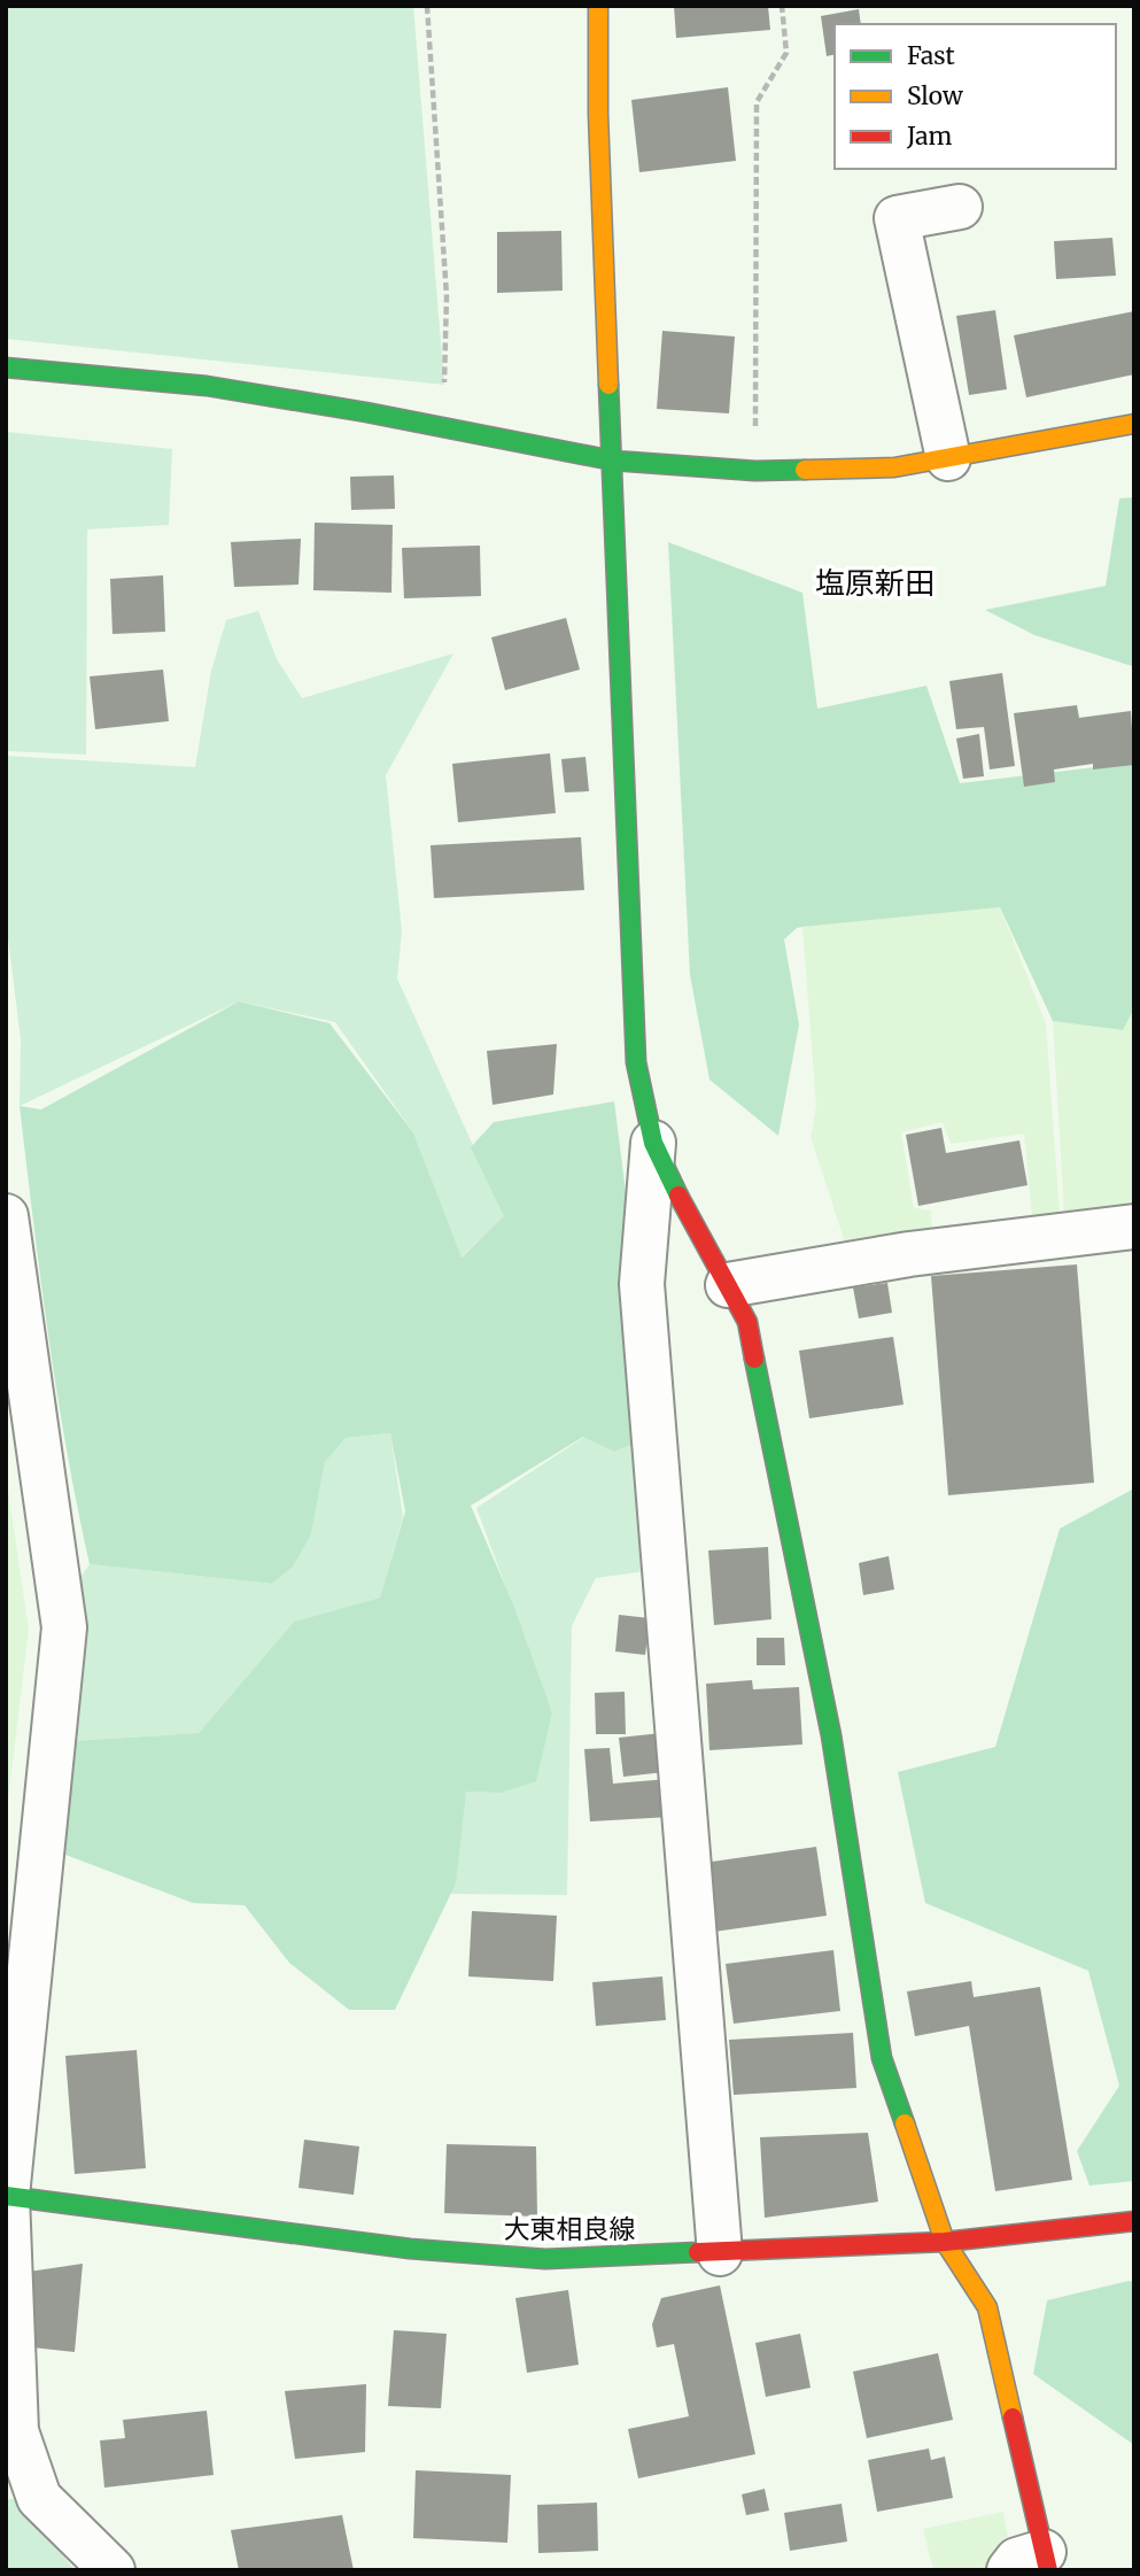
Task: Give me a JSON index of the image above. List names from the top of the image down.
{
  "streets": {
    "street": ["大東相良線"]
  },
  "districts": ["塩原新田"],
  "legend": ["Fast", "Slow", "Jam"]
}
